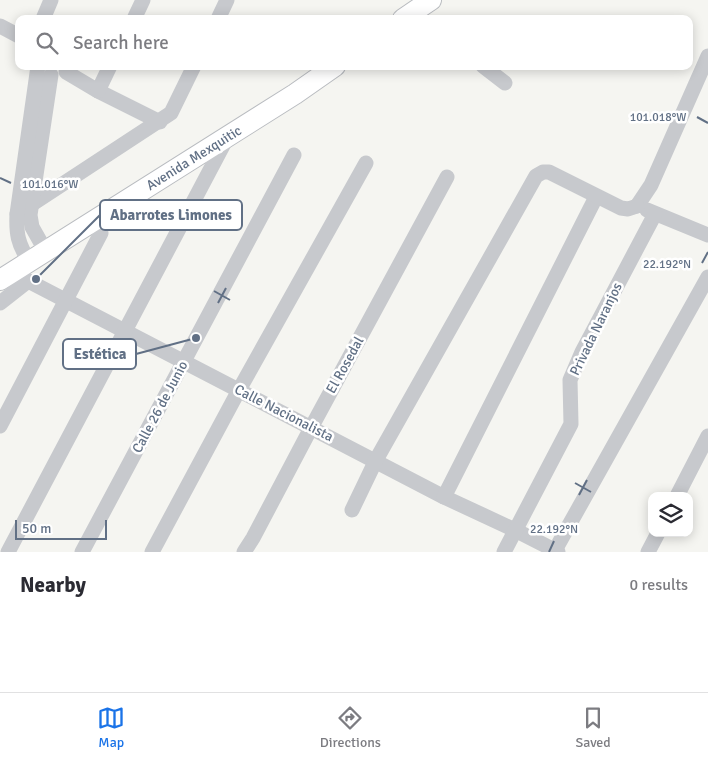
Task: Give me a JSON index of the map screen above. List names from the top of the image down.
{
  "streets": {
    "main road": ["Avenida Mexquitic"],
    "street": [
      "Privada Naranjos",
      "El Rosedal",
      "Calle 26 de Junio",
      "Calle Nacionalista"
    ]
  },
  "crossings": [
    ["Avenida Mexquitic", "Calle Nacionalista"],
    ["Privada Naranjos", "Calle Nacionalista"],
    ["El Rosedal", "Calle Nacionalista"],
    ["Calle 26 de Junio", "Calle Nacionalista"]
  ],
  "places": ["Abarrotes Limones", "Estética"],
  "scale_bar": "50 m",
  "page": {
    "search": "Search here",
    "scale": "50 m",
    "heading": ["Nearby", "0 results"],
    "nav": ["Map", "Directions", "Saved"]
  },
  "coordinates": ["101.018°W", "101.016°W", "22.192°N"]
}
